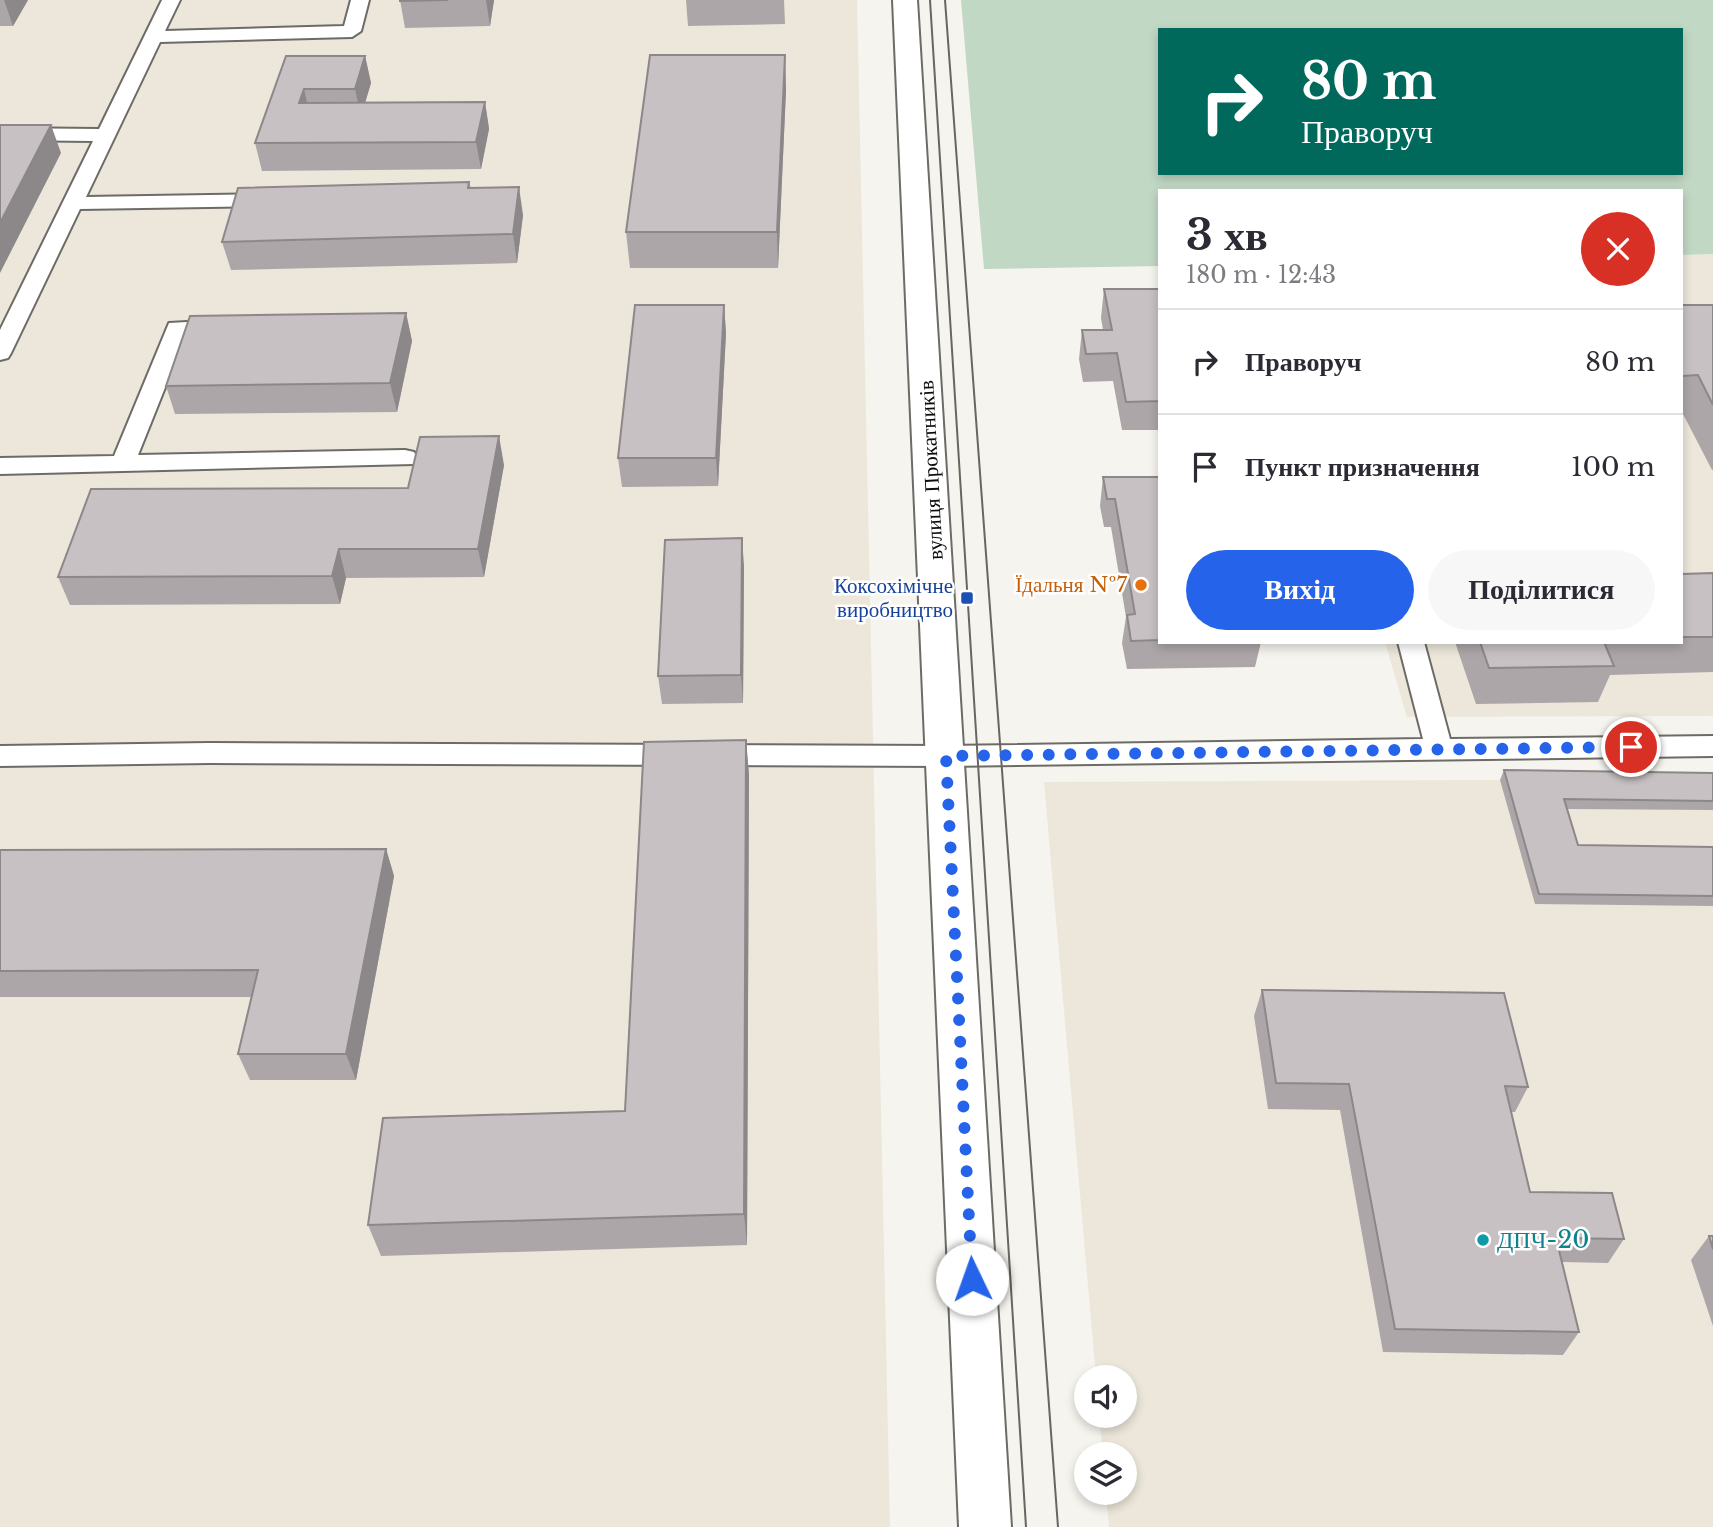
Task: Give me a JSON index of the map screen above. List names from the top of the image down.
{
  "streets": {
    "street": ["вулиця Прокатників"]
  },
  "places": {
    "other": ["Їдальня №7", "ДПЧ-20"],
    "transit": ["Коксохімічне виробництво"]
  },
  "page": {
    "turn": ["80 m", "Праворуч"],
    "heading": ["3 хв", "180 m · 12:43"],
    "list": [
      {
        "name": "Праворуч",
        "value": "80 m"
      },
      {
        "name": "Пункт призначення",
        "value": "100 m"
      }
    ],
    "buttons": ["Вихід", "Поділитися"]
  }
}
